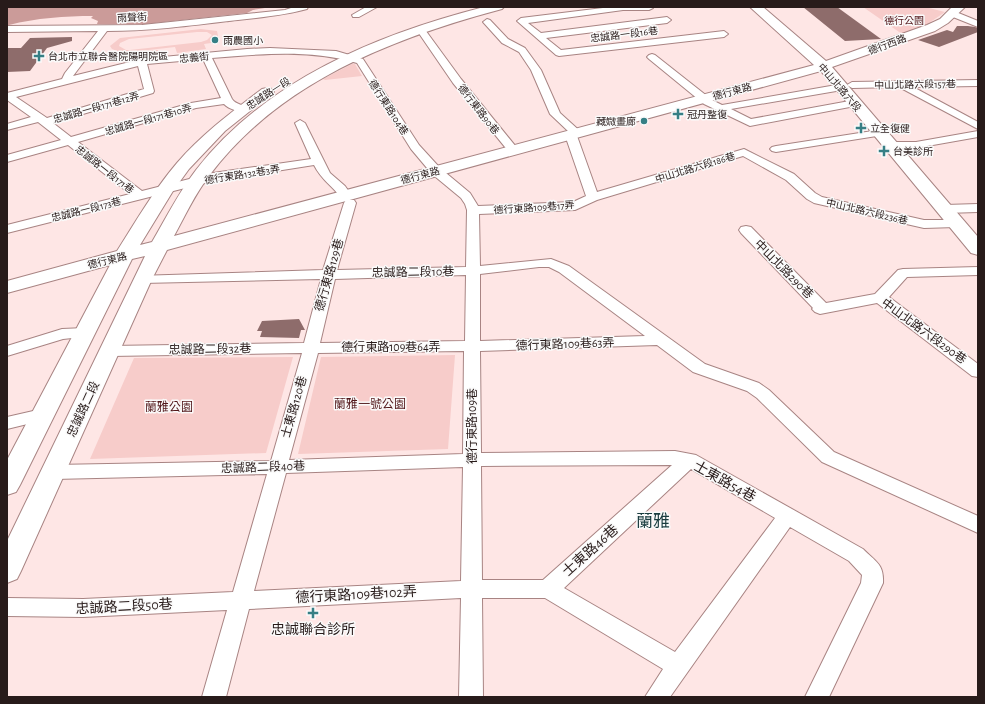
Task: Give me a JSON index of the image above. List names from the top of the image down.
{
  "streets": {
    "street": [
      "雨聲街",
      "忠誠路一段16巷",
      "德行西路",
      "忠義街",
      "中山北路六段157巷",
      "中山北路六段",
      "德行東路",
      "忠誠路一段",
      "忠誠路一段171巷12弄",
      "德行東路104巷",
      "德行東路90巷",
      "忠誠路一段171巷10弄",
      "中山北路六段186巷",
      "忠誠路一段171巷",
      "德行東路132巷3弄",
      "德行東路109巷17弄",
      "忠誠路一段173巷",
      "中山北路六段236巷",
      "中山北路290巷",
      "忠誠路二段10巷",
      "德行東路129巷",
      "中山北路六段290巷",
      "德行東路109巷63弄",
      "德行東路109巷64弄",
      "忠誠路二段32巷",
      "士東路120巷",
      "忠誠路二段",
      "德行東路109巷",
      "忠誠路二段40巷",
      "士東路54巷",
      "士東路46巷",
      "德行東路109巷102弄",
      "忠誠路二段50巷"
    ]
  },
  "crossings": [
    ["德行西路", "中山北路六段"],
    ["德行西路", "德行東路"],
    ["忠義街", "忠誠路一段"],
    ["忠義街", "忠誠路一段171巷12弄"],
    ["忠義街", "德行東路104巷"],
    ["忠義街", "忠誠路一段171巷"],
    ["中山北路六段157巷", "中山北路六段"],
    ["中山北路六段", "德行東路"],
    ["中山北路六段", "中山北路六段236巷"],
    ["德行東路", "忠誠路一段"],
    ["德行東路", "德行東路104巷"],
    ["德行東路", "德行東路90巷"],
    ["德行東路", "德行東路129巷"],
    ["德行東路", "忠誠路二段"],
    ["忠誠路一段", "德行東路104巷"],
    ["忠誠路一段", "德行東路90巷"],
    ["忠誠路一段", "德行東路132巷3弄"],
    ["忠誠路一段", "忠誠路一段173巷"],
    ["忠誠路一段", "忠誠路二段"],
    ["忠誠路一段171巷12弄", "忠誠路一段171巷"],
    ["忠誠路一段171巷10弄", "忠誠路一段171巷"],
    ["中山北路六段186巷", "德行東路109巷17弄"],
    ["中山北路六段186巷", "中山北路六段236巷"],
    ["忠誠路一段171巷", "忠誠路一段173巷"],
    ["德行東路132巷3弄", "忠誠路一段173巷"],
    ["德行東路109巷17弄", "德行東路109巷"],
    ["中山北路290巷", "中山北路六段290巷"],
    ["忠誠路二段10巷", "德行東路129巷"],
    ["忠誠路二段10巷", "德行東路109巷63弄"],
    ["忠誠路二段10巷", "忠誠路二段"],
    ["忠誠路二段10巷", "德行東路109巷"],
    ["德行東路129巷", "德行東路109巷64弄"],
    ["德行東路129巷", "忠誠路二段32巷"],
    ["德行東路129巷", "士東路120巷"],
    ["德行東路109巷63弄", "德行東路109巷64弄"],
    ["德行東路109巷63弄", "德行東路109巷"],
    ["德行東路109巷64弄", "忠誠路二段32巷"],
    ["德行東路109巷64弄", "士東路120巷"],
    ["德行東路109巷64弄", "德行東路109巷"],
    ["忠誠路二段32巷", "士東路120巷"],
    ["忠誠路二段32巷", "忠誠路二段"],
    ["士東路120巷", "忠誠路二段40巷"],
    ["士東路120巷", "德行東路109巷102弄"],
    ["士東路120巷", "忠誠路二段50巷"],
    ["忠誠路二段", "忠誠路二段40巷"],
    ["德行東路109巷", "忠誠路二段40巷"],
    ["德行東路109巷", "士東路54巷"],
    ["德行東路109巷", "德行東路109巷102弄"],
    ["忠誠路二段40巷", "士東路54巷"],
    ["士東路54巷", "士東路46巷"],
    ["德行東路109巷102弄", "忠誠路二段50巷"]
  ],
  "districts": ["蘭雅"],
  "parks": ["德行公園", "蘭雅一號公園", "蘭雅公園"],
  "places": {
    "other": ["雨農國小", "藏媺畫廊"],
    "health": [
      "台北市立聯合醫院陽明院區",
      "冠丹整復",
      "立全復健",
      "台美診所",
      "忠誠聯合診所"
    ]
  }
}
